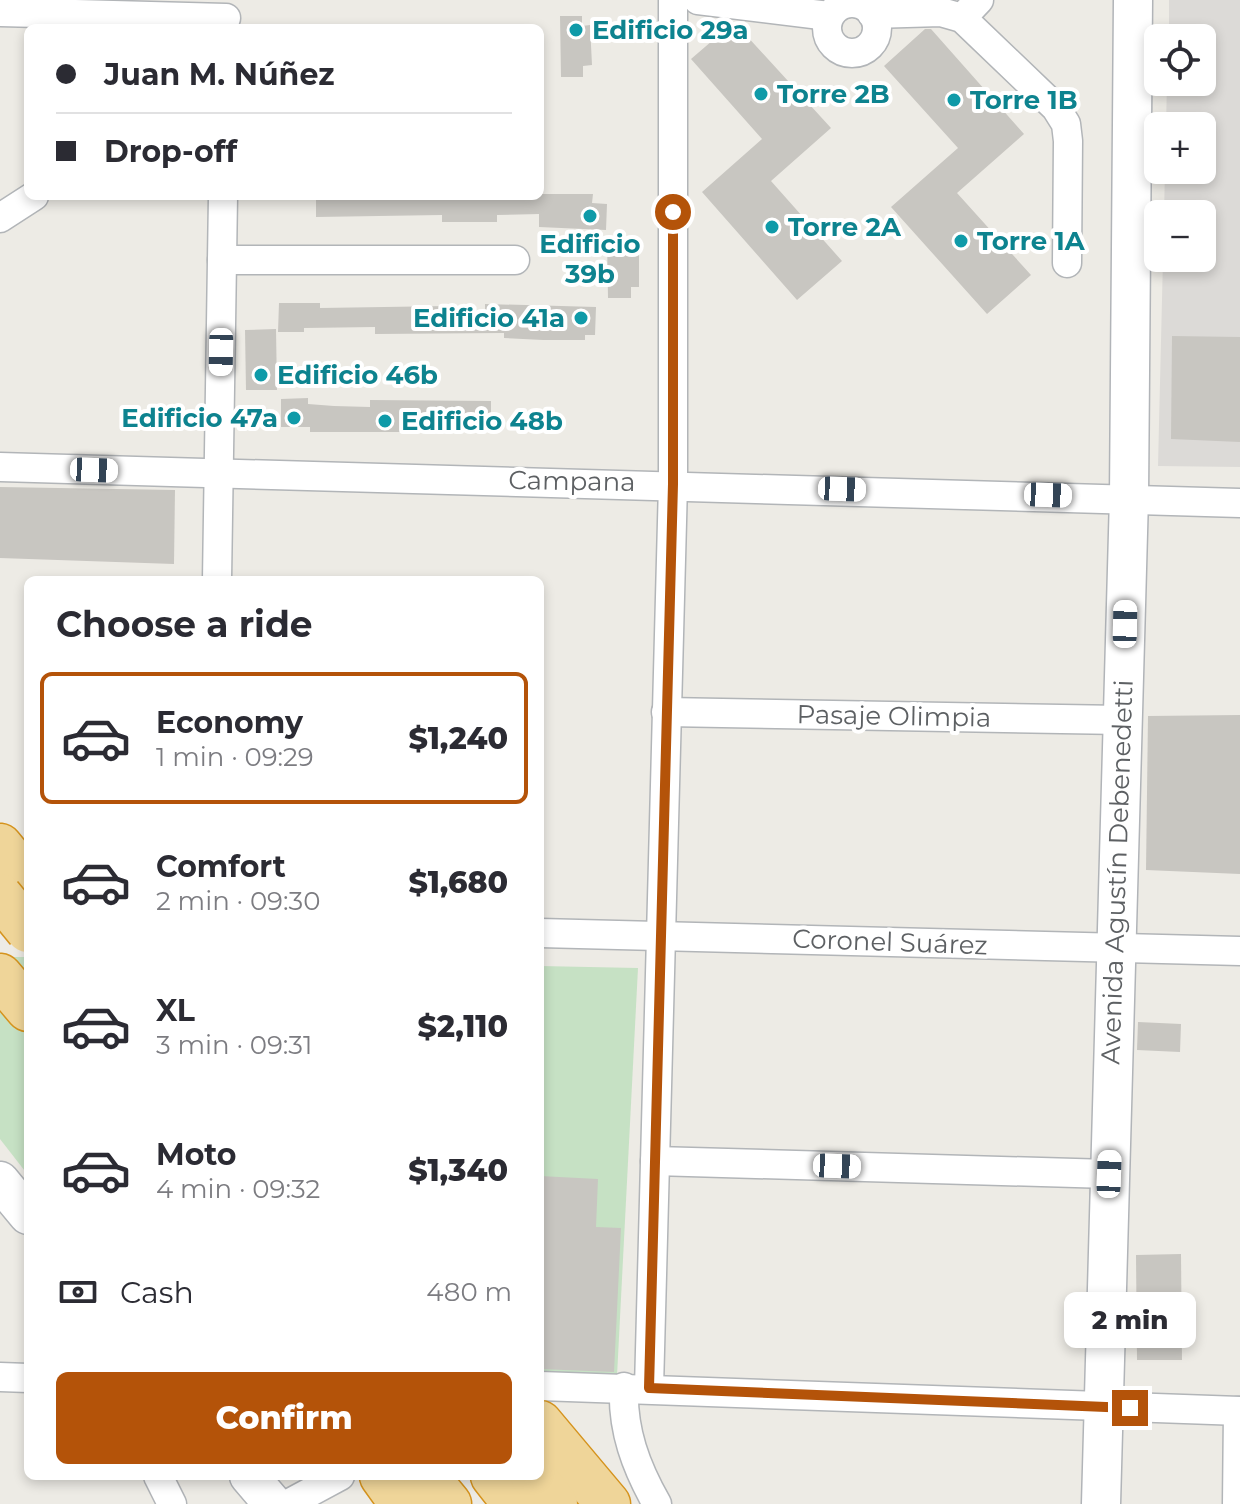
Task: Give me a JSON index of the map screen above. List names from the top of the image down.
{
  "streets": {
    "main road": ["Avenida Agustín Debenedetti"],
    "street": ["Campana", "Pasaje Olimpia", "Coronel Suárez"]
  },
  "crossings": [
    ["Campana", "Avenida Agustín Debenedetti"],
    ["Pasaje Olimpia", "Avenida Agustín Debenedetti"],
    ["Avenida Agustín Debenedetti", "Coronel Suárez"]
  ],
  "places": [
    "Edificio 29a",
    "Torre 2B",
    "Torre 1B",
    "Edificio 39b",
    "Torre 2A",
    "Torre 1A",
    "Edificio 41a",
    "Edificio 46b",
    "Edificio 47a",
    "Edificio 48b"
  ],
  "page": {
    "map_buttons": ["+", "−"],
    "banner": ["Juan M. Núñez", "Drop-off"],
    "heading": "Choose a ride",
    "list": [
      {
        "name": "Economy",
        "note": "1 min · 09:29",
        "value": "$1,240"
      },
      {
        "name": "Comfort",
        "note": "2 min · 09:30",
        "value": "$1,680"
      },
      {
        "name": "XL",
        "note": "3 min · 09:31",
        "value": "$2,110"
      },
      {
        "name": "Moto",
        "note": "4 min · 09:32",
        "value": "$1,340"
      }
    ],
    "pay": ["Cash", "480 m"],
    "bubble": "2 min",
    "buttons": "Confirm"
  }
}
